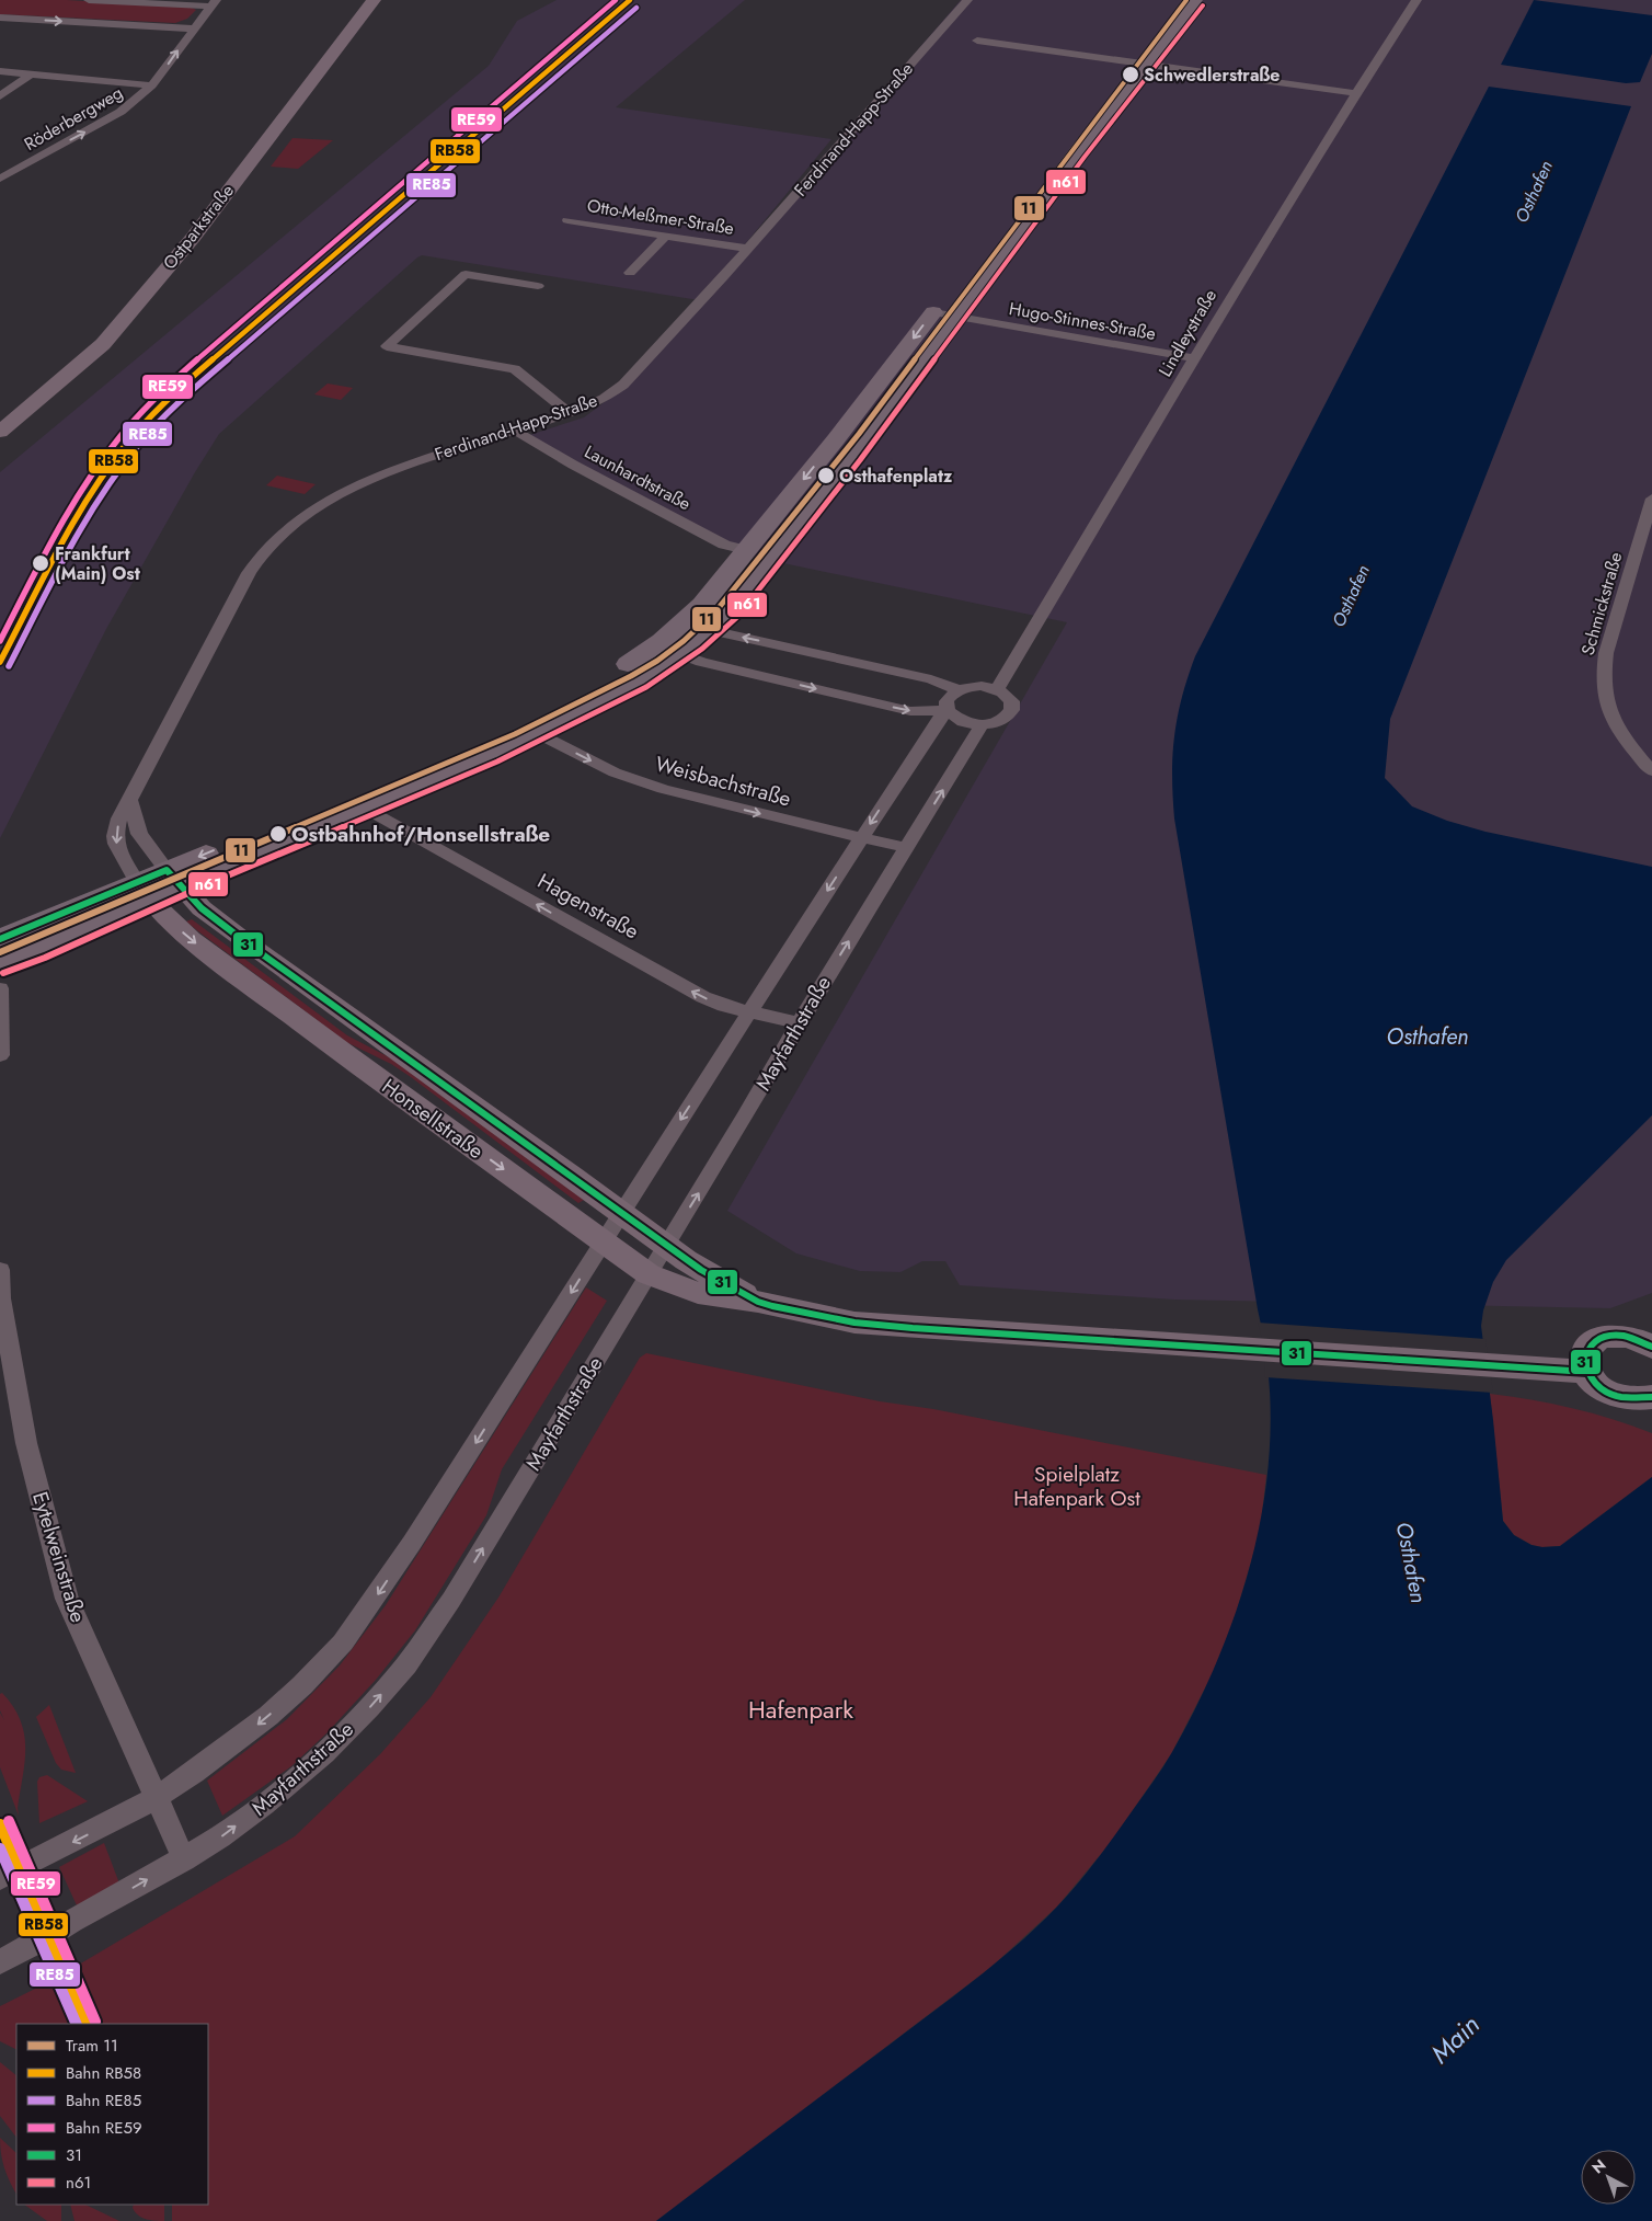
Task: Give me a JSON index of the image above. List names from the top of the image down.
{
  "streets": {
    "street": [
      "Röderbergweg",
      "Ferdinand-Happ-Straße",
      "Otto-Meßmer-Straße",
      "Ostparkstraße",
      "Hugo-Stinnes-Straße",
      "Lindleystraße",
      "Launhardtstraße",
      "Schmickstraße",
      "Weisbachstraße",
      "Hagenstraße",
      "Mayfarthstraße",
      "Honsellstraße",
      "Eytelweinstraße"
    ]
  },
  "crossings": [
    ["Ferdinand-Happ-Straße", "Otto-Meßmer-Straße"],
    ["Ferdinand-Happ-Straße", "Launhardtstraße"],
    ["Ferdinand-Happ-Straße", "Honsellstraße"],
    ["Hugo-Stinnes-Straße", "Lindleystraße"],
    ["Lindleystraße", "Mayfarthstraße"],
    ["Weisbachstraße", "Mayfarthstraße"],
    ["Hagenstraße", "Mayfarthstraße"],
    ["Mayfarthstraße", "Honsellstraße"],
    ["Mayfarthstraße", "Eytelweinstraße"]
  ],
  "one_way": ["Röderbergweg", "Hagenstraße"],
  "water": ["Osthafen", "Main"],
  "parks": ["Spielplatz Hafenpark Ost", "Hafenpark"],
  "places": [
    "Schwedlerstraße",
    "Osthafenplatz",
    "Frankfurt (Main) Ost",
    "Ostbahnhof/Honsellstraße"
  ],
  "lines": [
    "tram line 11",
    "rail line RB58",
    "rail line RE59",
    "transit line n61",
    "rail line RE85",
    "transit line 31"
  ],
  "legend": [
    "Tram 11",
    "Bahn RB58",
    "Bahn RE85",
    "Bahn RE59",
    "31",
    "n61"
  ],
  "north": "top left"
}
